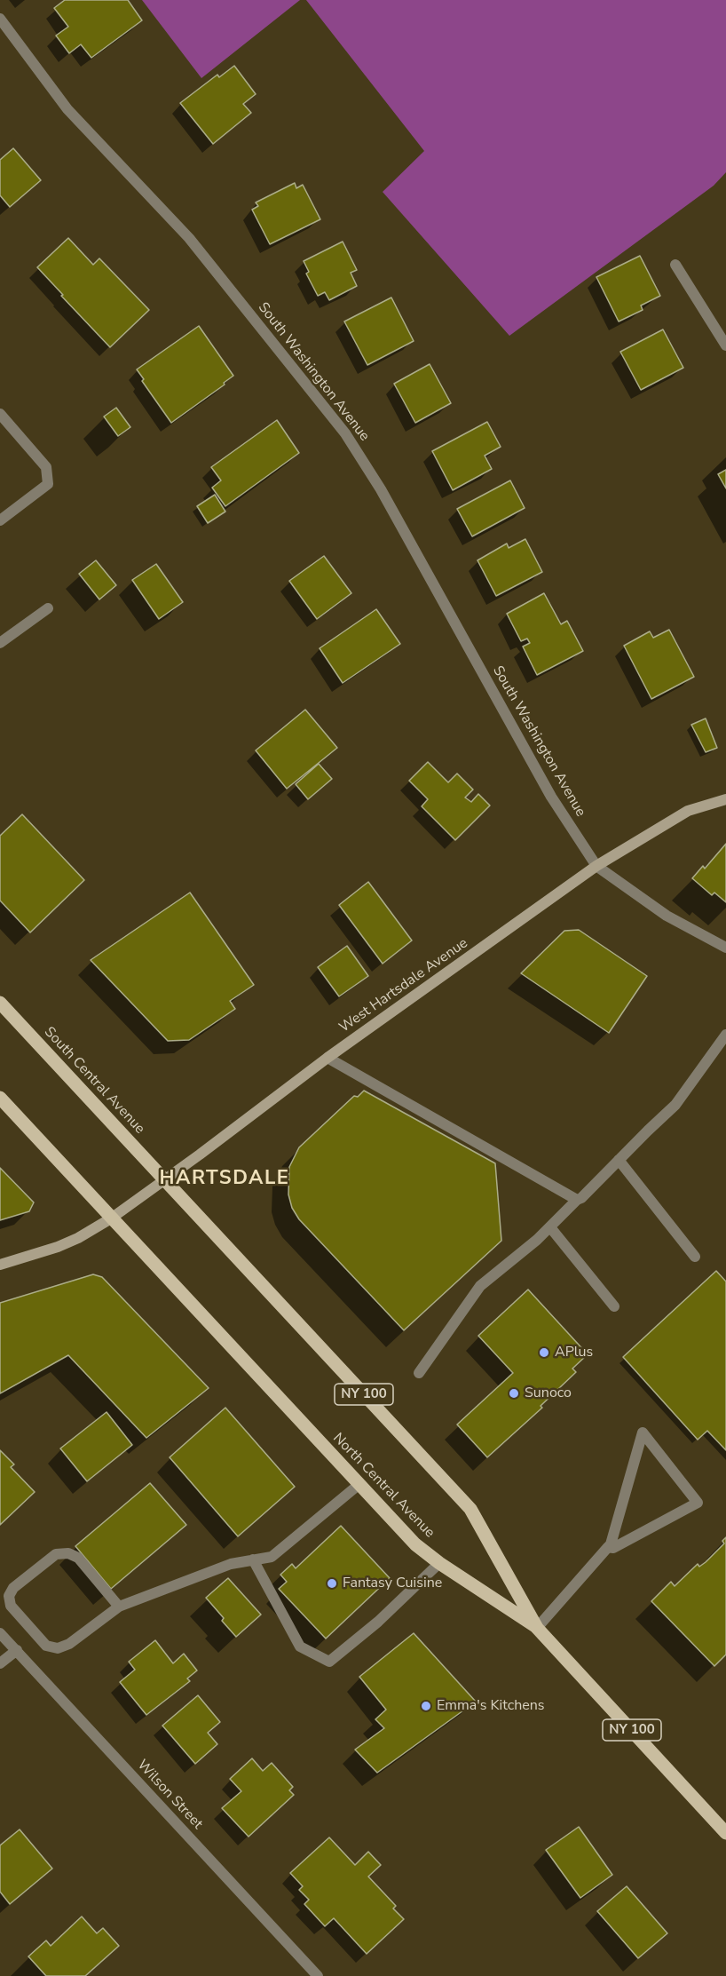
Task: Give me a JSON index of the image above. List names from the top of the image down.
{
  "streets": {
    "main road": [
      "West Hartsdale Avenue",
      "South Central Avenue",
      "NY 100",
      "North Central Avenue"
    ],
    "street": ["South Washington Avenue", "Wilson Street"]
  },
  "crossings": [
    ["South Washington Avenue", "West Hartsdale Avenue"],
    ["West Hartsdale Avenue", "South Central Avenue"],
    ["West Hartsdale Avenue", "NY 100"],
    ["West Hartsdale Avenue", "North Central Avenue"],
    ["South Central Avenue", "NY 100"],
    ["NY 100", "North Central Avenue"]
  ],
  "districts": ["HARTSDALE"],
  "places": [
    "APlus",
    "Sunoco",
    "Fantasy Cuisine",
    "Emma's Kitchens"
  ]
}
